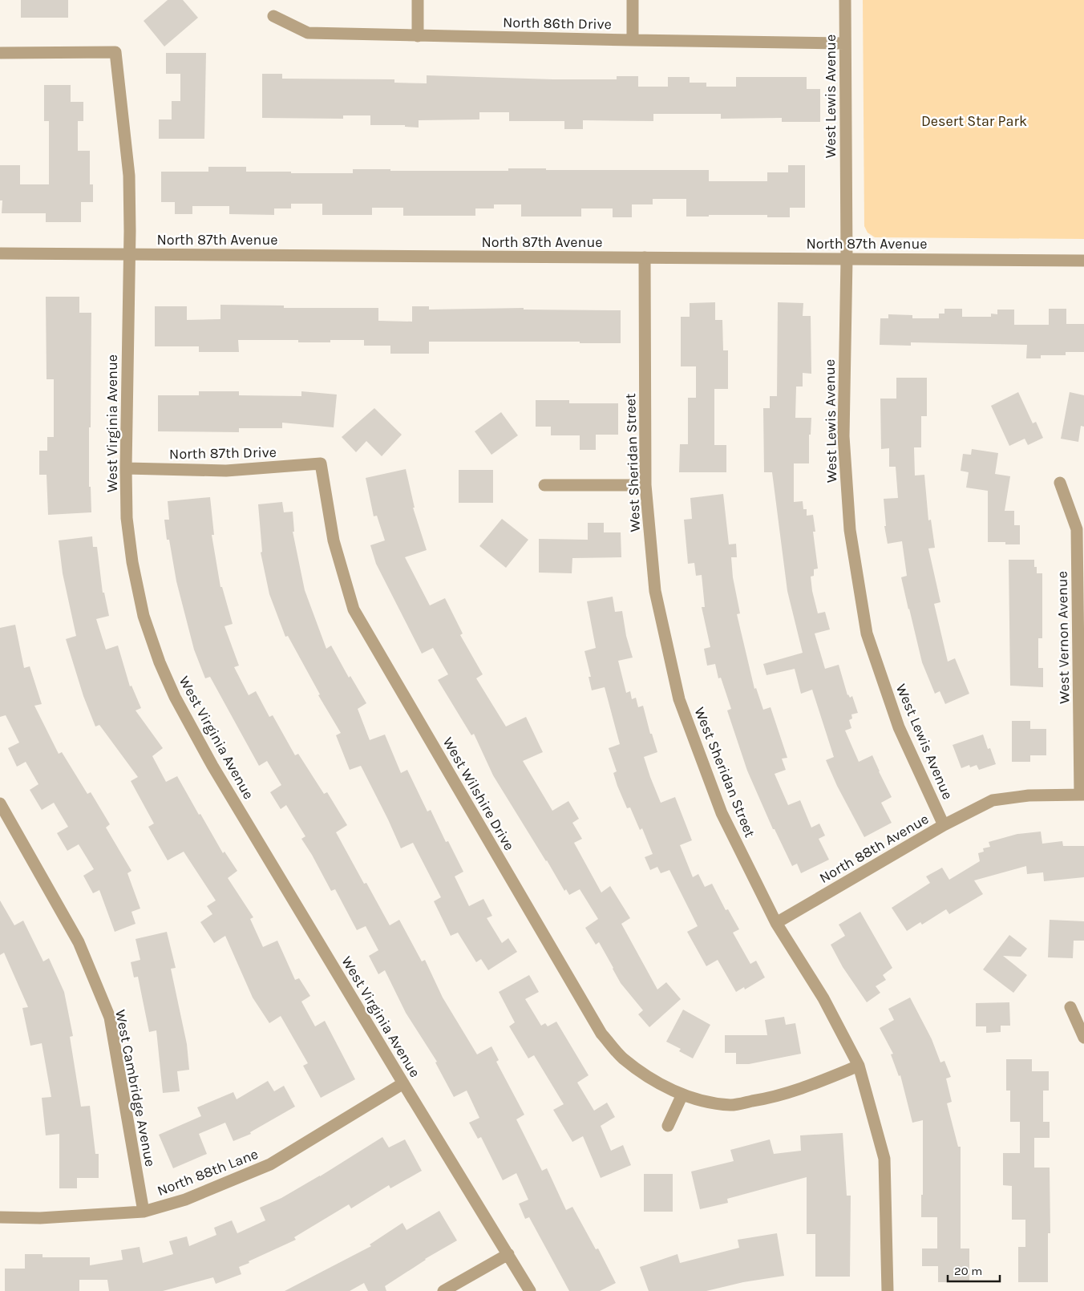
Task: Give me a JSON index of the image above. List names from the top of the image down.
{
  "streets": {
    "street": [
      "North 86th Drive",
      "West Lewis Avenue",
      "North 87th Avenue",
      "West Virginia Avenue",
      "North 87th Drive",
      "West Sheridan Street",
      "West Vernon Avenue",
      "West Wilshire Drive",
      "North 88th Avenue",
      "West Cambridge Avenue",
      "North 88th Lane"
    ]
  },
  "crossings": [
    ["North 86th Drive", "West Lewis Avenue"],
    ["West Lewis Avenue", "North 87th Avenue"],
    ["West Lewis Avenue", "North 88th Avenue"],
    ["North 87th Avenue", "West Virginia Avenue"],
    ["North 87th Avenue", "West Sheridan Street"],
    ["West Virginia Avenue", "North 87th Drive"],
    ["West Virginia Avenue", "North 88th Lane"],
    ["North 87th Drive", "West Wilshire Drive"],
    ["West Sheridan Street", "North 88th Avenue"],
    ["West Vernon Avenue", "North 88th Avenue"],
    ["West Cambridge Avenue", "North 88th Lane"]
  ],
  "parks": ["Desert Star Park"],
  "scale_bar": "20 m"
}
